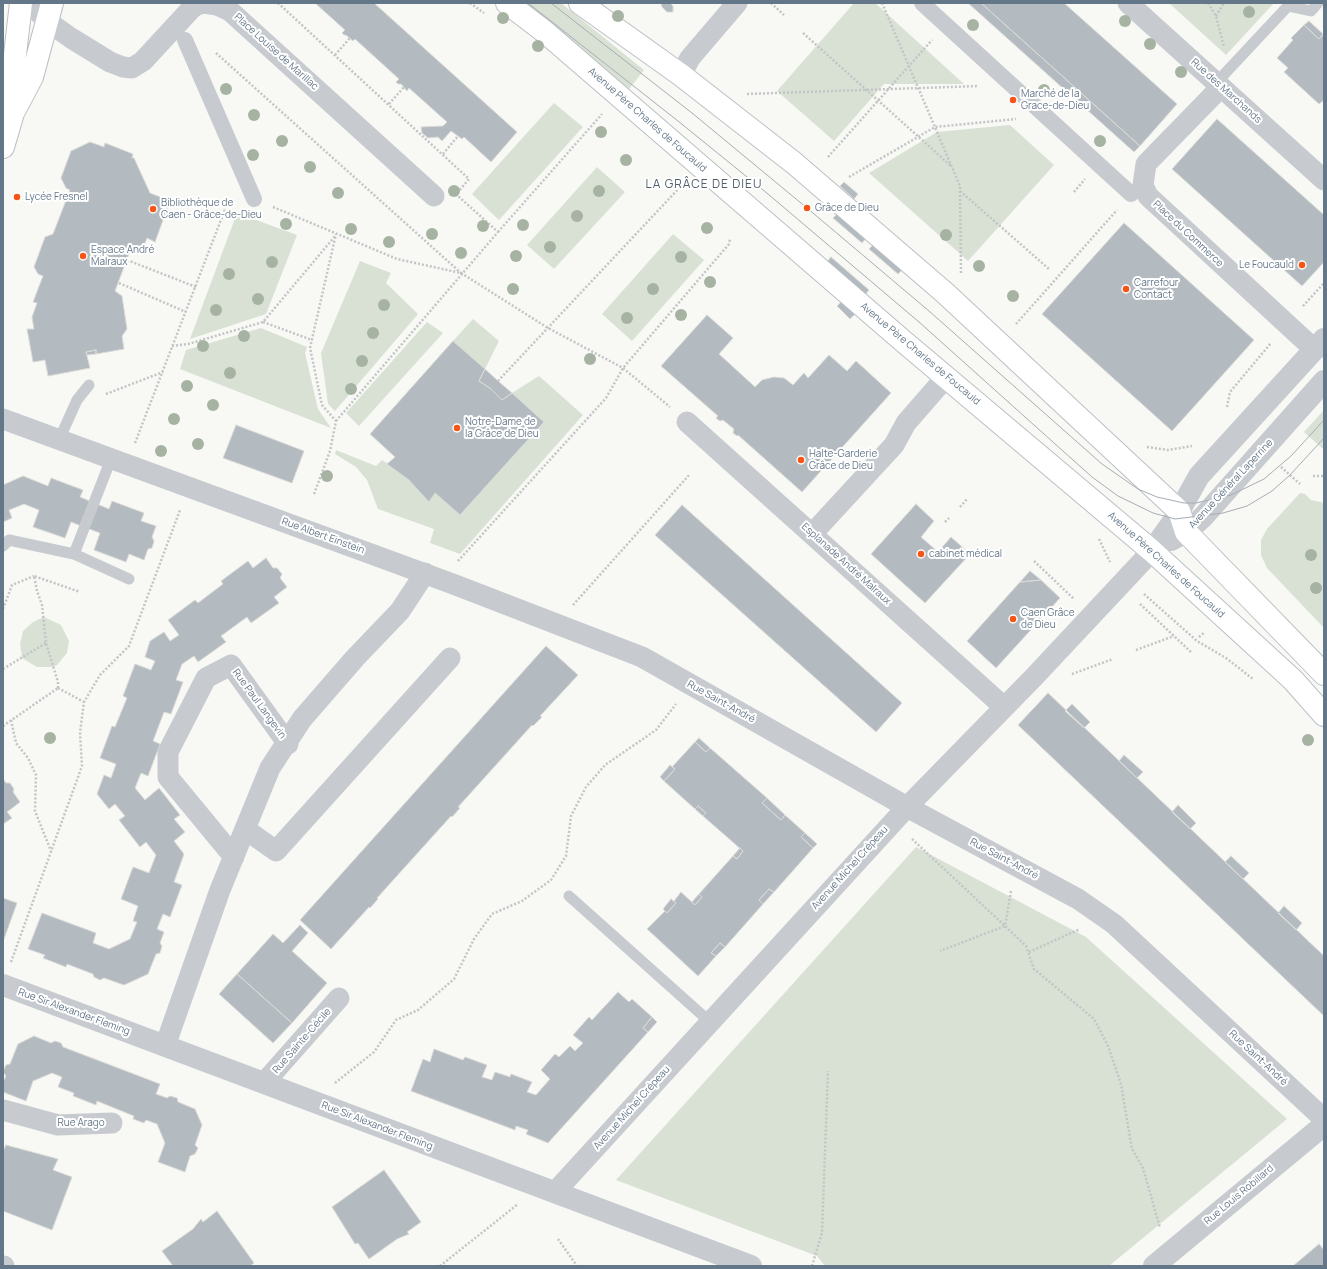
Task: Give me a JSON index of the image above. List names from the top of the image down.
{
  "streets": {
    "main road": ["Avenue Père Charles de Foucauld"],
    "street": [
      "Place Louise de Marillac",
      "Rue des Marchands",
      "Place du Commerce",
      "Avenue Général Laperrine",
      "Rue Albert Einstein",
      "Esplanade André Malraux",
      "Rue Saint-André",
      "Rue Paul Langevin",
      "Avenue Michel Crépeau",
      "Rue Sir Alexander Fleming",
      "Rue Sainte-Cécile",
      "Rue Arago",
      "Rue Louis Robillard"
    ]
  },
  "crossings": [
    ["Rue des Marchands", "Place du Commerce"],
    ["Avenue Père Charles de Foucauld", "Avenue Général Laperrine"],
    ["Avenue Père Charles de Foucauld", "Avenue Michel Crépeau"],
    ["Place du Commerce", "Avenue Général Laperrine"],
    ["Avenue Général Laperrine", "Avenue Michel Crépeau"],
    ["Rue Albert Einstein", "Rue Saint-André"],
    ["Rue Albert Einstein", "Rue Paul Langevin"],
    ["Esplanade André Malraux", "Avenue Michel Crépeau"],
    ["Rue Saint-André", "Avenue Michel Crépeau"],
    ["Rue Paul Langevin", "Rue Sir Alexander Fleming"],
    ["Avenue Michel Crépeau", "Rue Sir Alexander Fleming"],
    ["Rue Sir Alexander Fleming", "Rue Sainte-Cécile"]
  ],
  "districts": ["LA GRÂCE DE DIEU"],
  "places": [
    "Marché de la Grace-de-Dieu",
    "Lycée Fresnel",
    "Grâce de Dieu",
    "Bibliothèque de Caen - Grâce-de-Dieu",
    "Espace André Malraux",
    "Le Foucauld",
    "Carrefour Contact",
    "Notre-Dame de la Grâce de Dieu",
    "Halte-Garderie Grâce de Dieu",
    "cabinet médical",
    "Caen Grâce de Dieu"
  ]
}
